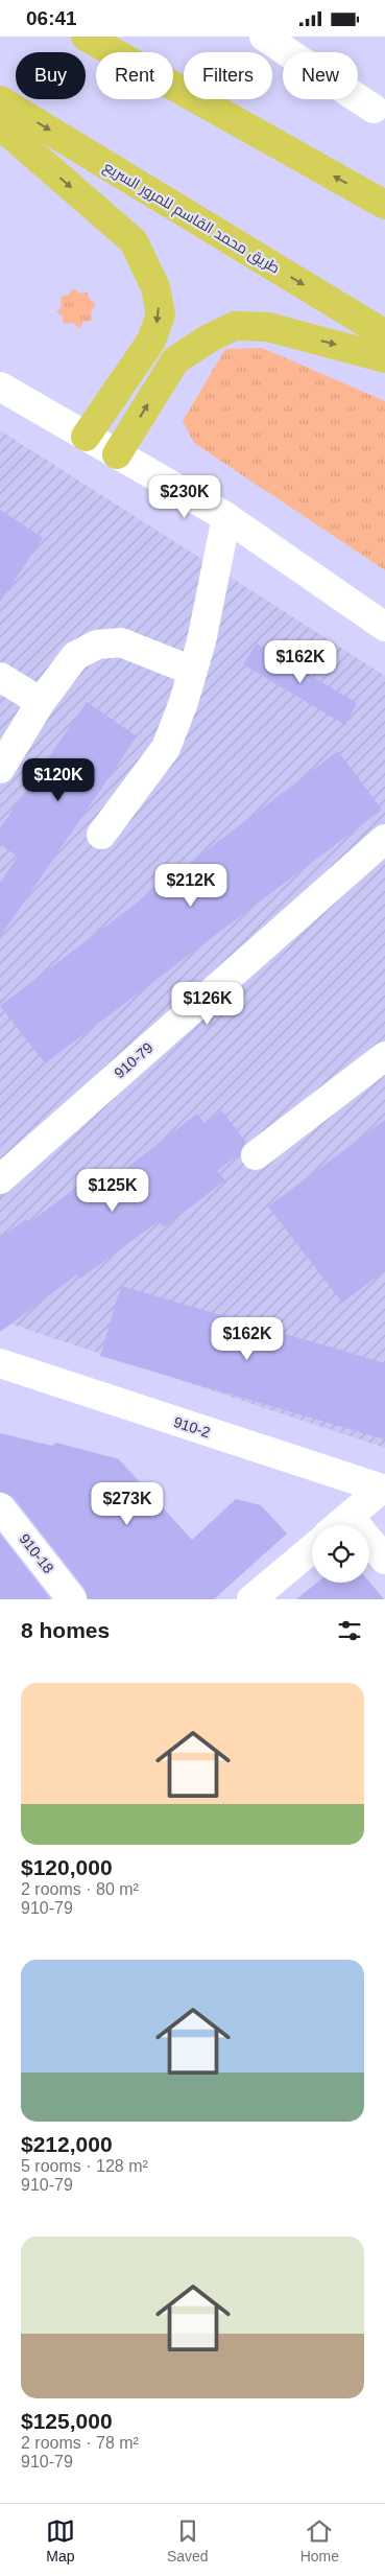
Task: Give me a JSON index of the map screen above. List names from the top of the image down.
{
  "streets": {
    "highway": ["طريق محمد القاسم للمرور السريع"],
    "street": ["910-79", "910-2", "910-18"]
  },
  "page": {
    "status": "06:41",
    "chip": [
      "Buy",
      "Rent",
      "Filters",
      "New"
    ],
    "price": [
      "$230K",
      "$162K",
      "$120K",
      "$212K",
      "$126K",
      "$125K",
      "$162K",
      "$273K"
    ],
    "heading": "8 homes",
    "list": [
      {
        "name": "$120,000",
        "note": "2 rooms · 80 m² · 910-79"
      },
      {
        "name": "$212,000",
        "note": "5 rooms · 128 m² · 910-79"
      },
      {
        "name": "$125,000",
        "note": "2 rooms · 78 m² · 910-79"
      }
    ],
    "tabs": ["Map", "Saved", "Home"]
  }
}
